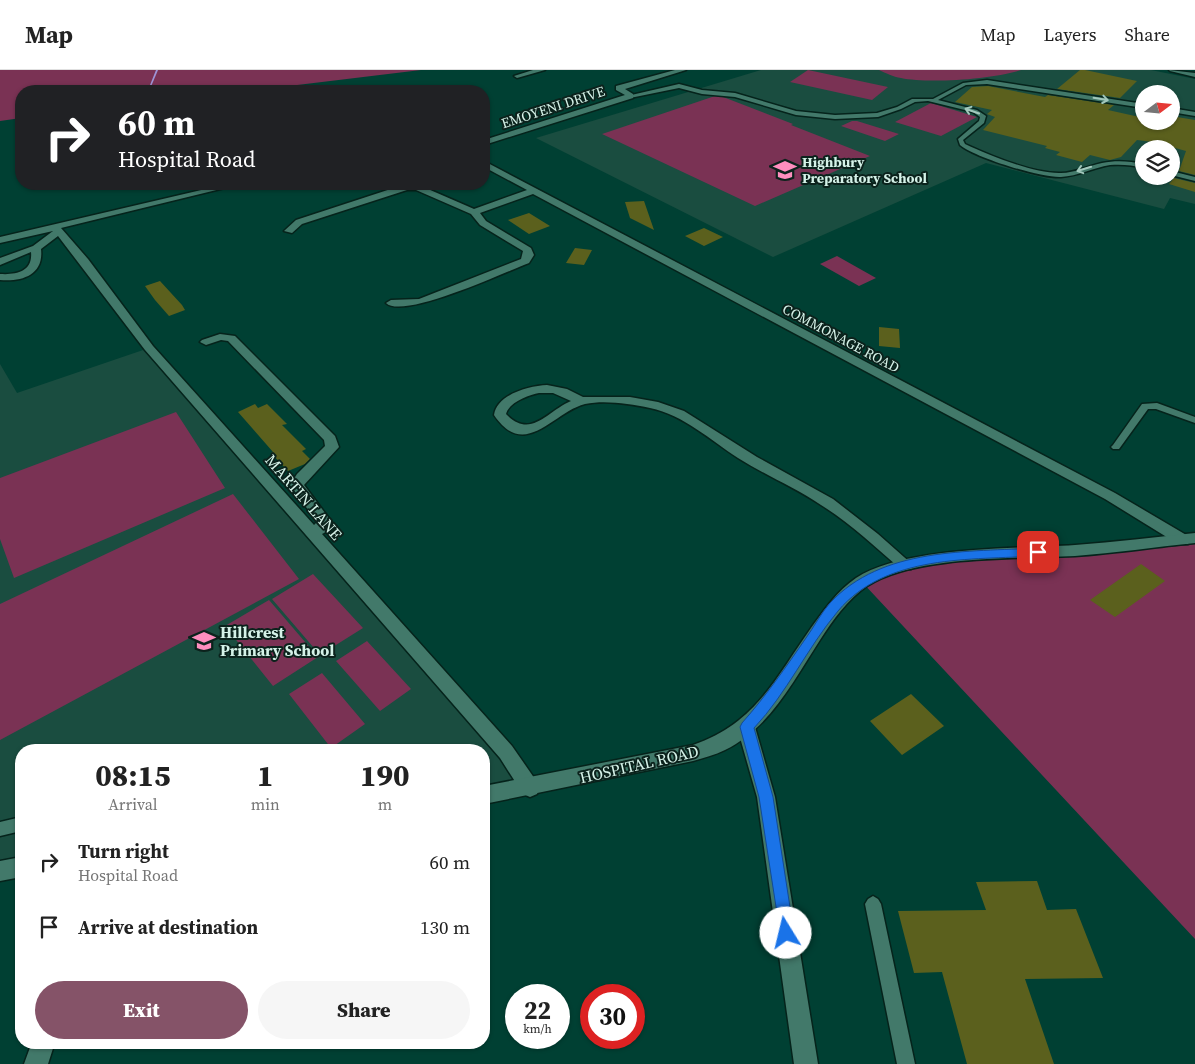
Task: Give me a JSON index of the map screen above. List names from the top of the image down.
{
  "streets": {
    "street": [
      "EMOYENI DRIVE",
      "COMMONAGE ROAD",
      "MARTIN LANE",
      "HOSPITAL ROAD"
    ]
  },
  "crossings": [
    ["COMMONAGE ROAD", "HOSPITAL ROAD"],
    ["MARTIN LANE", "HOSPITAL ROAD"]
  ],
  "places": {
    "school or university": ["Highbury Preparatory School", "Hillcrest Primary School"]
  },
  "north": "right",
  "page": {
    "header": "Map",
    "nav": ["Map", "Layers", "Share"],
    "turn": ["60 m", "Hospital Road"],
    "eta": [
      "08:15",
      "Arrival",
      "1",
      "min",
      "190",
      "m"
    ],
    "list": [
      {
        "name": "Turn right",
        "note": "Hospital Road",
        "value": "60 m"
      },
      {
        "name": "Arrive at destination",
        "value": "130 m"
      }
    ],
    "buttons": ["Exit", "Share"],
    "speed": "22 km/h",
    "limit": "30"
  }
}
